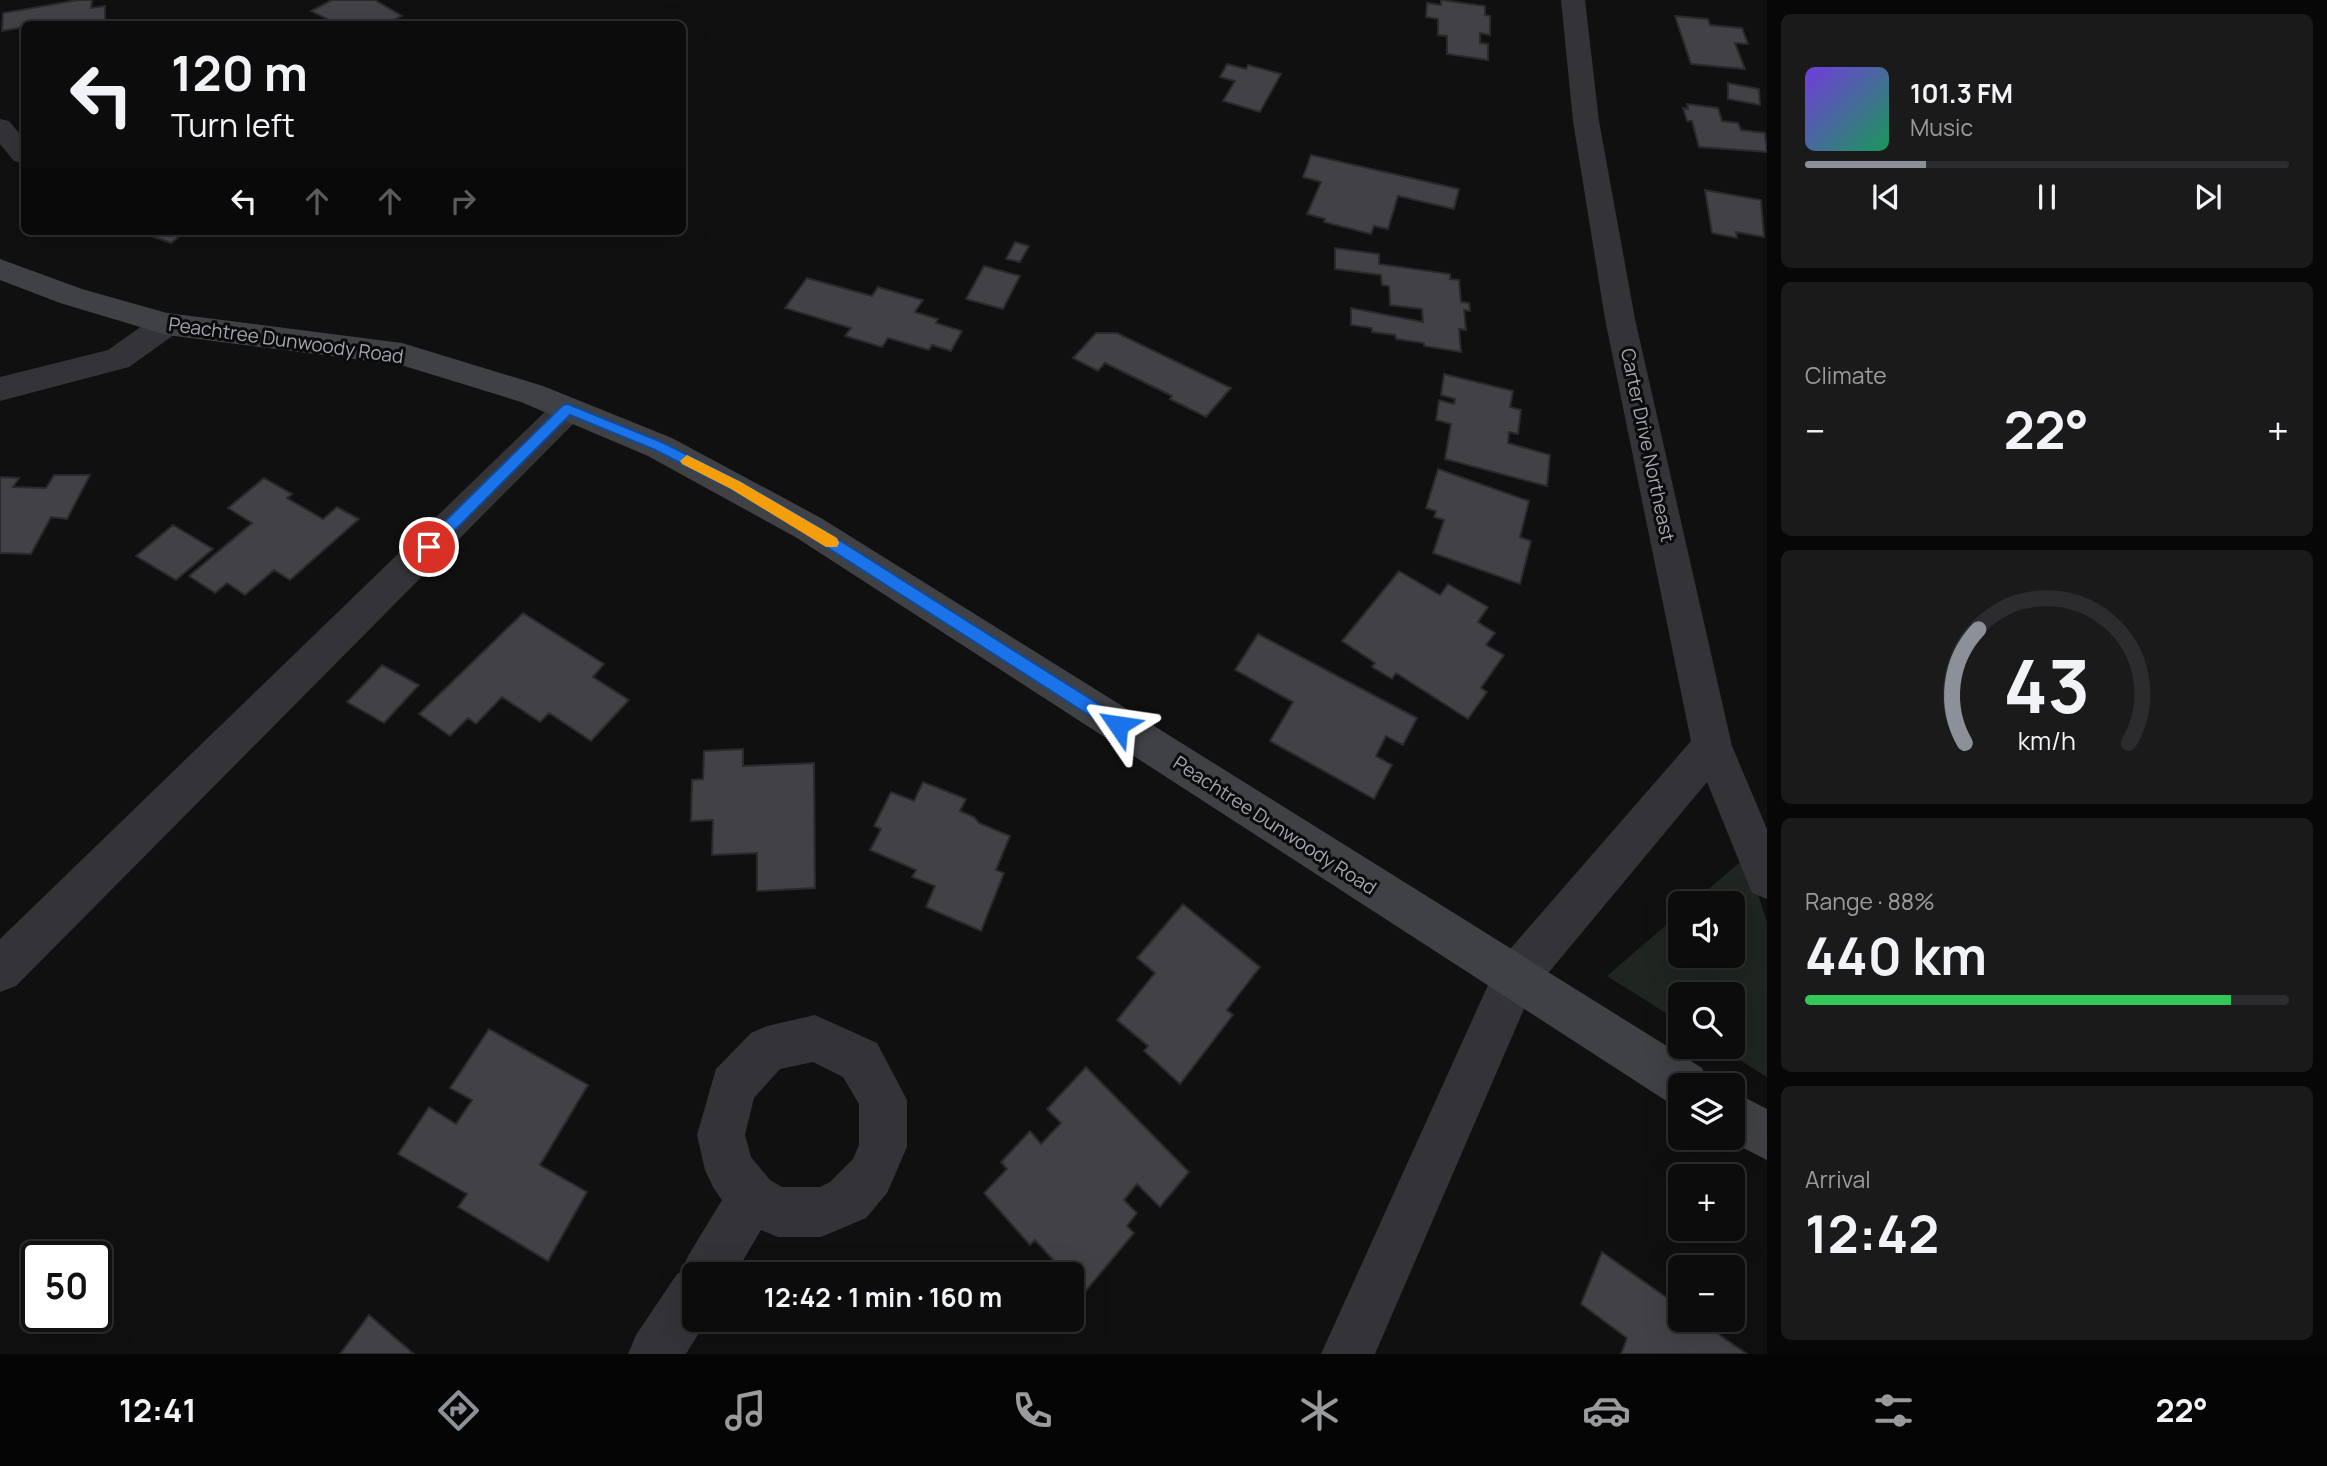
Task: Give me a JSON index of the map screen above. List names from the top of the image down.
{
  "streets": {
    "main road": ["Peachtree Dunwoody Road"],
    "street": ["Carter Drive Northeast"]
  },
  "page": {
    "turn": ["120 m", "Turn left"],
    "song": ["101.3 FM", "Music"],
    "tile": [
      "Climate",
      ["Range · 88%", "440 km"],
      ["Arrival", "12:42"]
    ],
    "heat": ["−", "22°", "+"],
    "map_buttons": ["+", "−"],
    "limit": "50",
    "trip": "12:42 · 1 min · 160 m",
    "tabs": ["12:41", "22°"],
    "gauge": ["43", "km/h"]
  }
}
